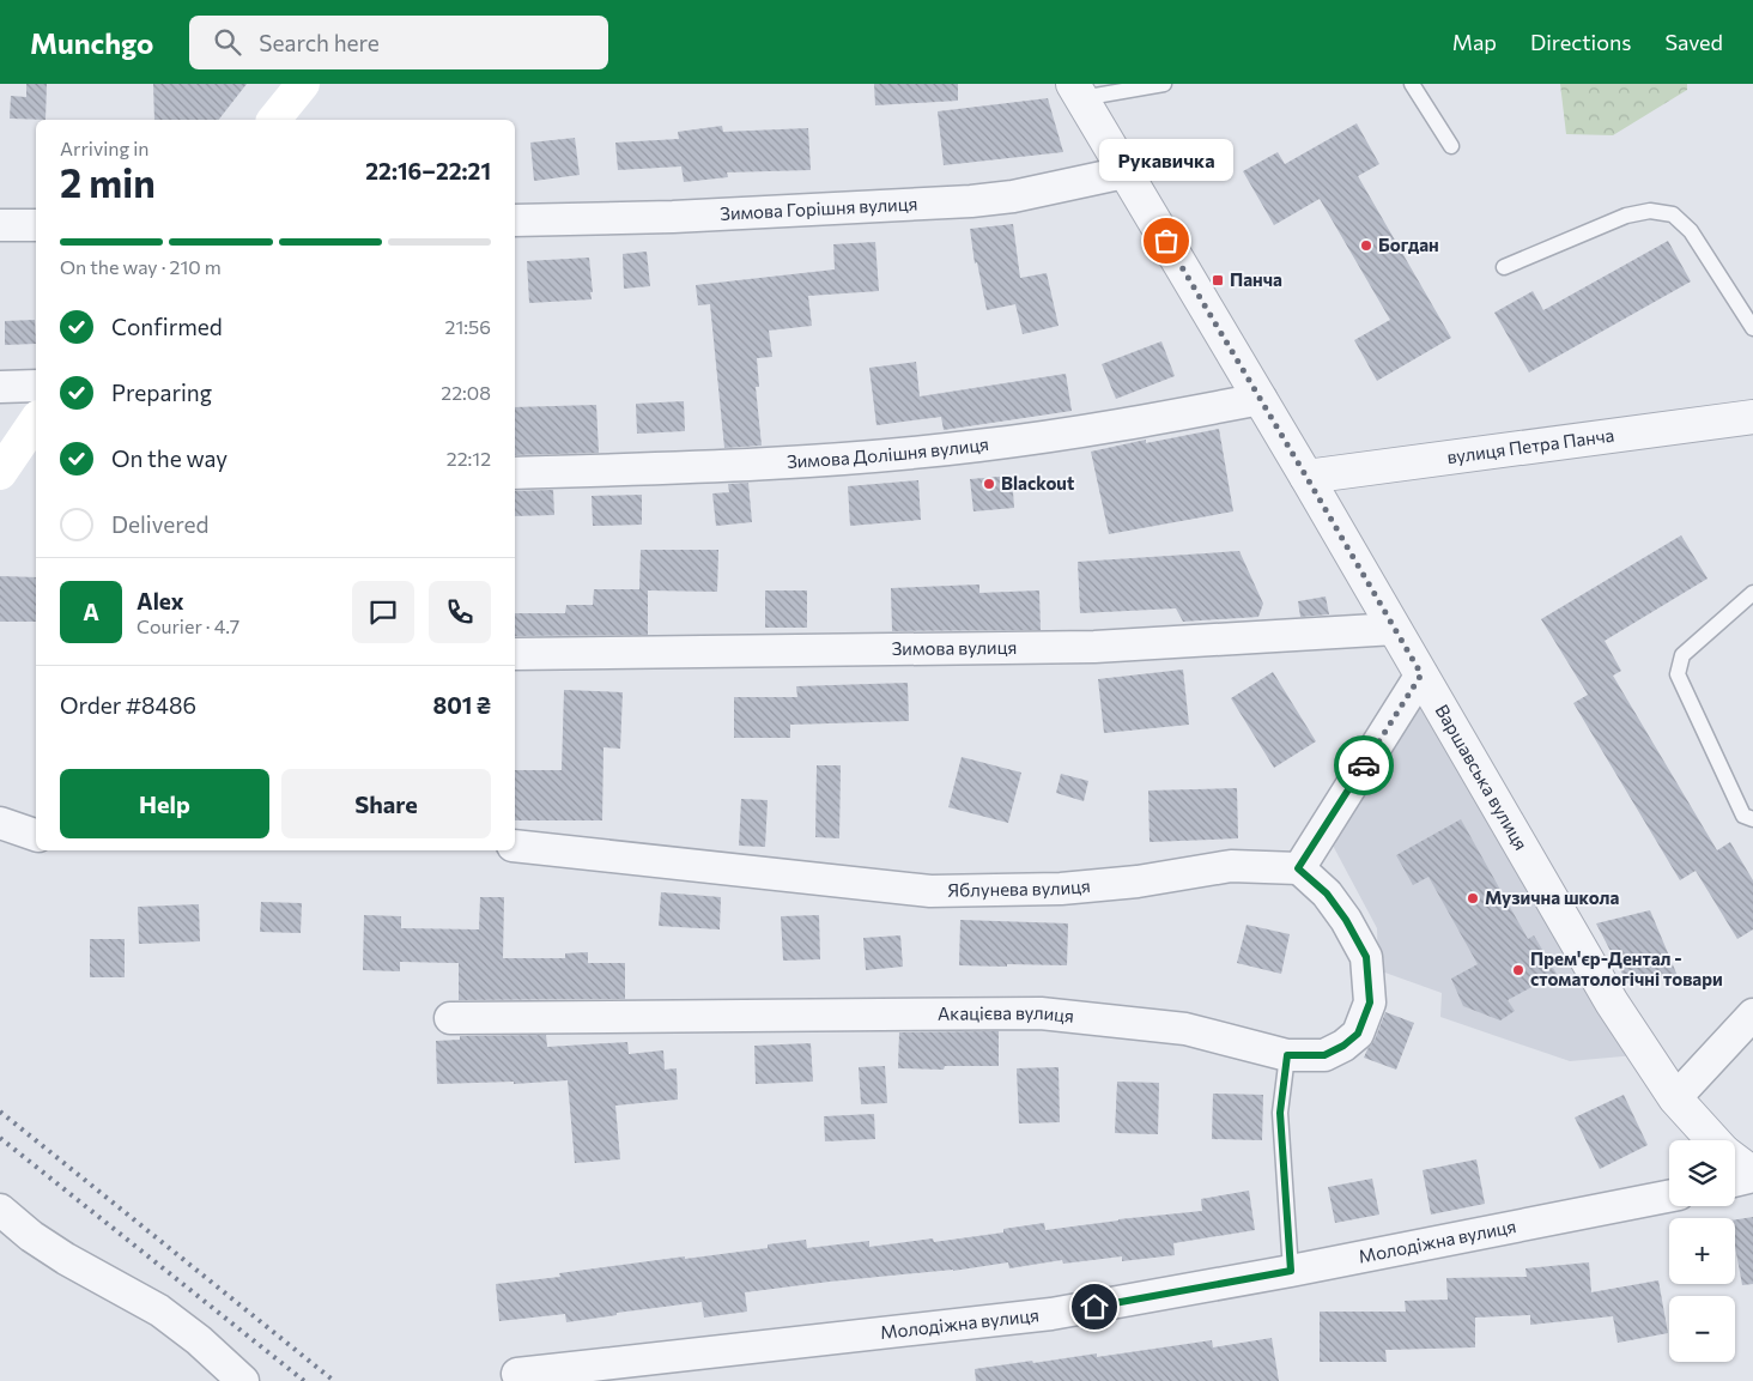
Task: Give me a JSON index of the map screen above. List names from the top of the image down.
{
  "streets": {
    "street": [
      "Зимова Горішня вулиця",
      "вулиця Петра Панча",
      "Зимова Долішня вулиця",
      "Зимова вулиця",
      "Варшавська вулиця",
      "Яблунева вулиця",
      "Акацієва вулиця",
      "Молодіжна вулиця"
    ]
  },
  "crossings": [
    ["Зимова Горішня вулиця", "Варшавська вулиця"],
    ["вулиця Петра Панча", "Варшавська вулиця"],
    ["Зимова Долішня вулиця", "Варшавська вулиця"],
    ["Зимова вулиця", "Варшавська вулиця"],
    ["Яблунева вулиця", "Акацієва вулиця"]
  ],
  "places": {
    "other": [
      "Рукавичка",
      "Богдан",
      "Blackout",
      "Музична школа",
      "Прем'єр-Дентал - стоматологічні товари"
    ],
    "transit": ["Панча"]
  },
  "page": {
    "header": "Munchgo",
    "search": "Search here",
    "nav": ["Map", "Directions", "Saved"],
    "heading": ["2 min", "Arriving in", "22:16–22:21"],
    "panel": [
      "Alex",
      "Courier · 4.7",
      "Order #8486",
      "801 ₴"
    ],
    "bubble": "Рукавичка",
    "bar": "On the way · 210 m",
    "list": [
      ["Confirmed", "21:56"],
      ["Preparing", "22:08"],
      ["On the way", "22:12"],
      "Delivered"
    ],
    "round": "A",
    "buttons": ["Help", "Share"],
    "map_buttons": ["+", "−"]
  }
}
